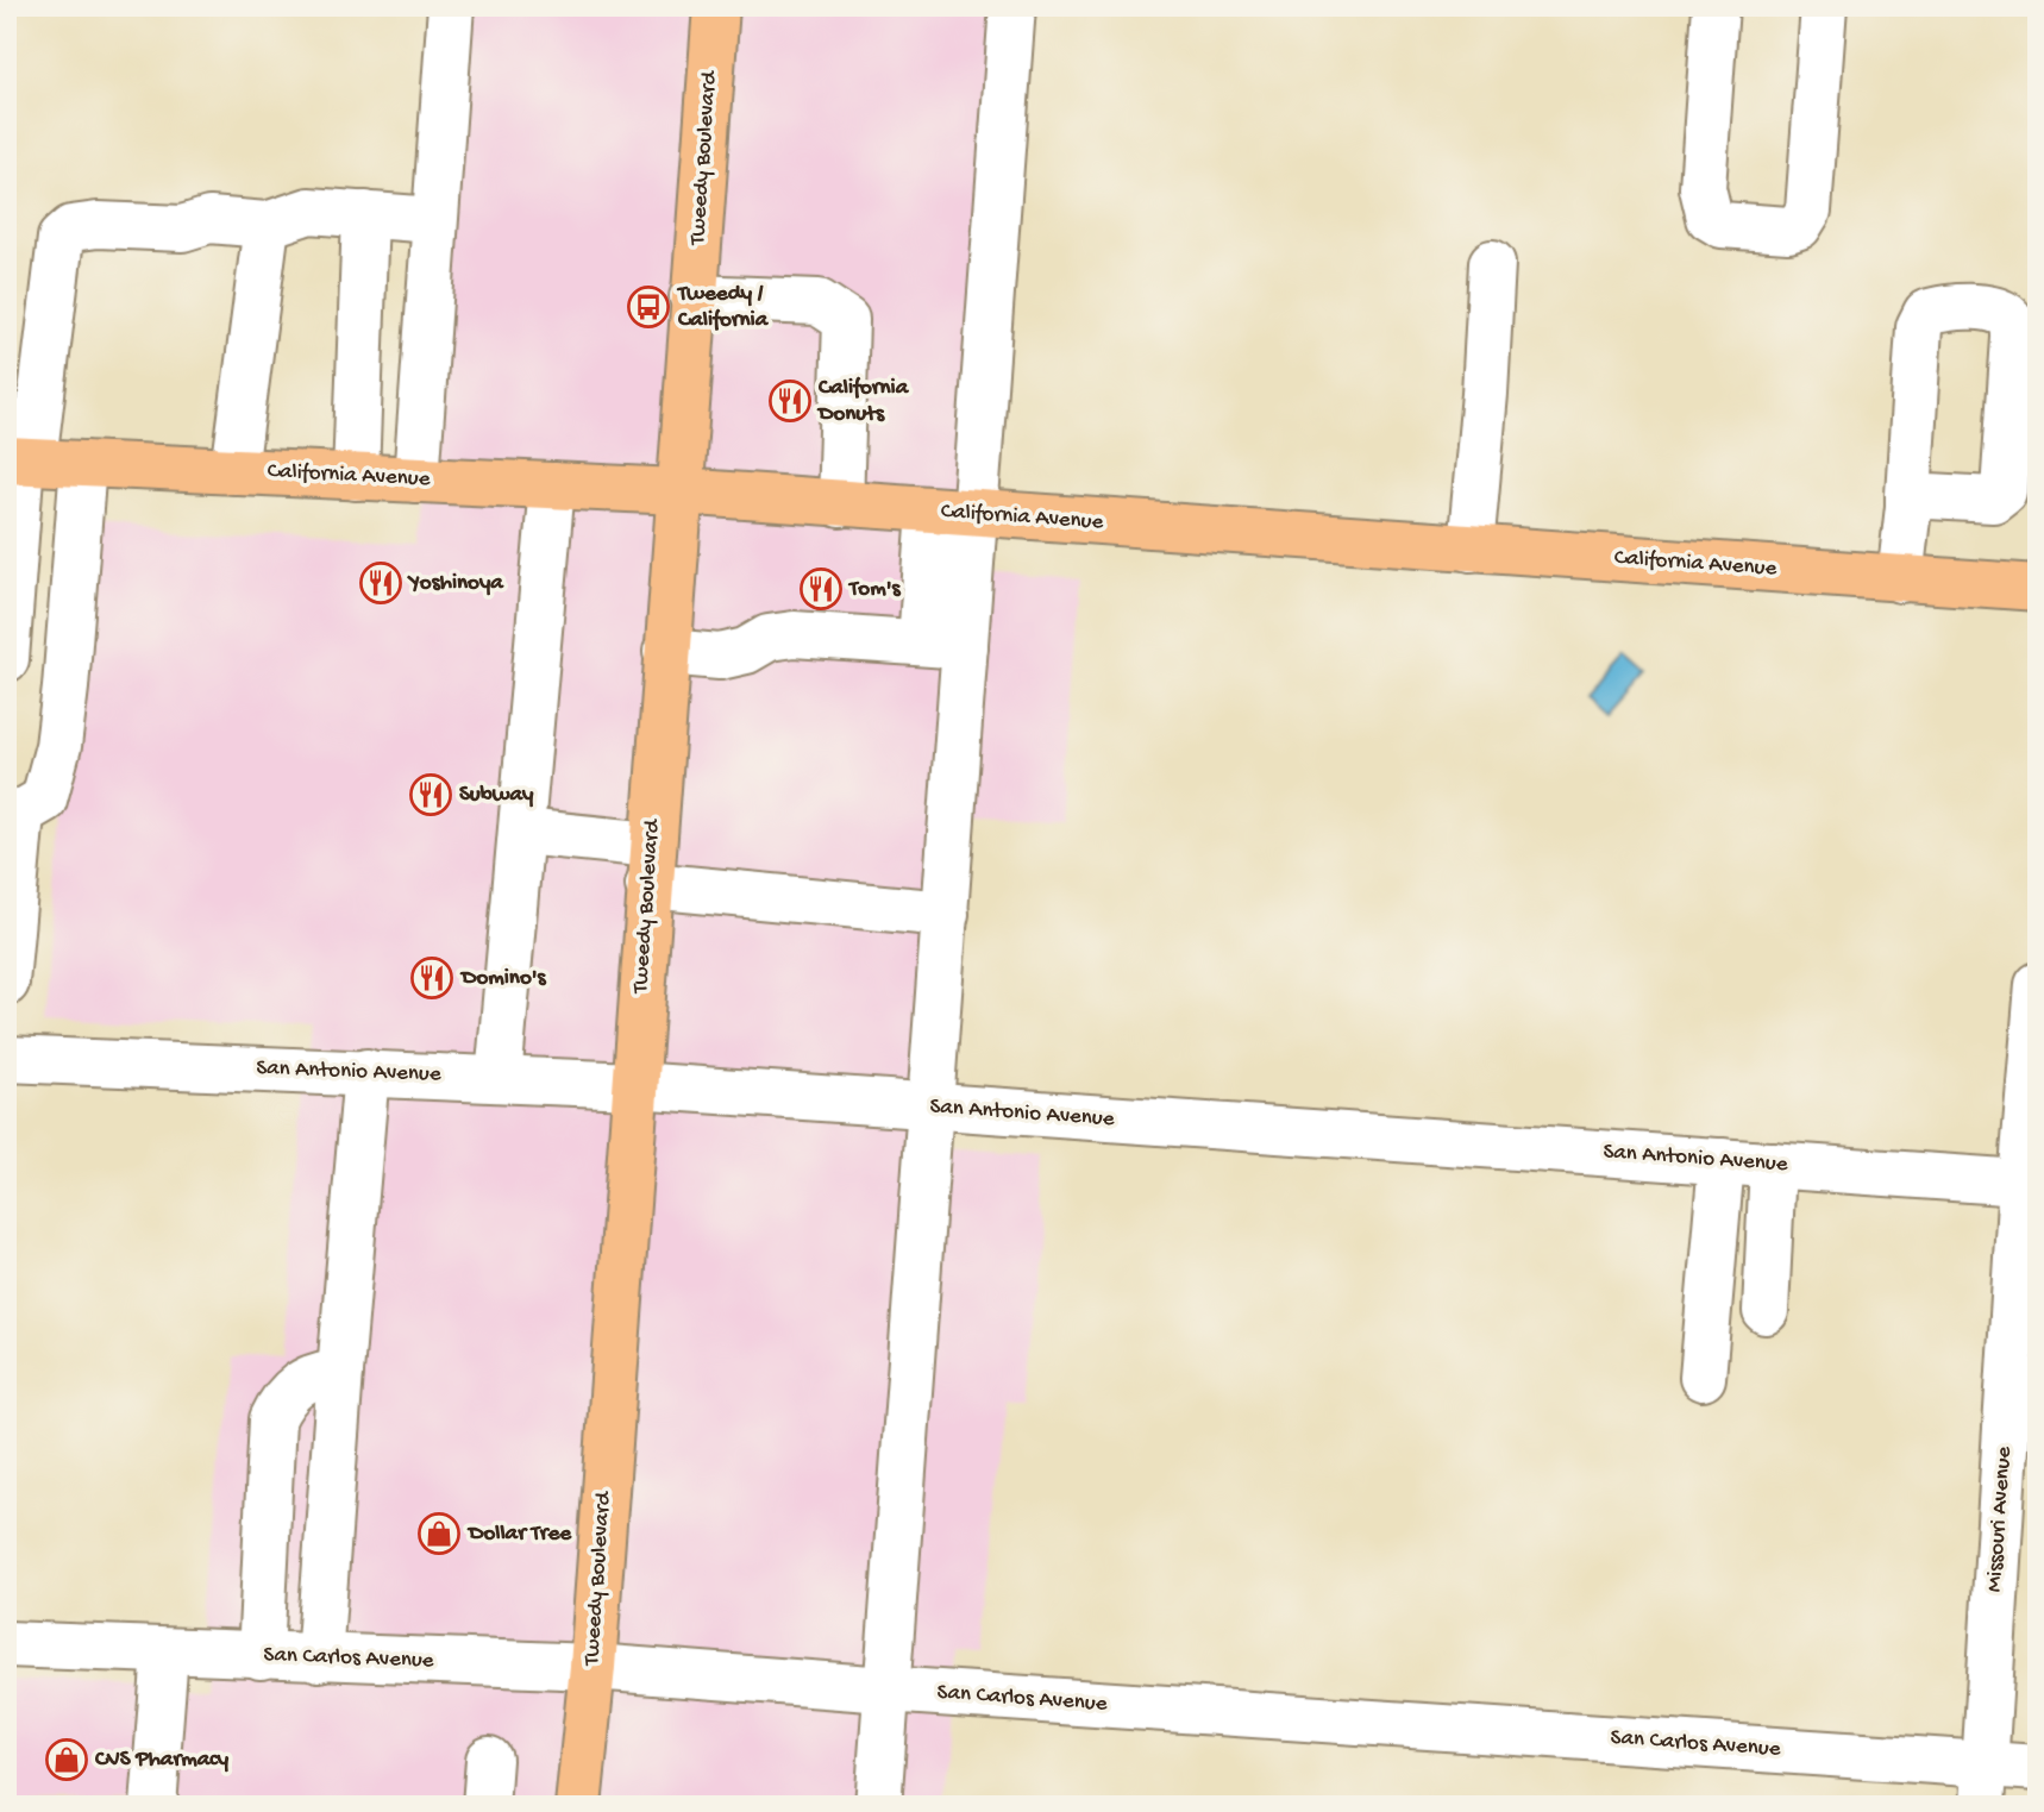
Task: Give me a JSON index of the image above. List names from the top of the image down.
{
  "streets": {
    "main road": ["Tweedy Boulevard", "California Avenue"],
    "street": ["San Antonio Avenue", "Missouri Avenue", "San Carlos Avenue"]
  },
  "crossings": [
    ["Tweedy Boulevard", "California Avenue"],
    ["Tweedy Boulevard", "San Antonio Avenue"],
    ["Tweedy Boulevard", "San Carlos Avenue"],
    ["San Antonio Avenue", "Missouri Avenue"],
    ["Missouri Avenue", "San Carlos Avenue"]
  ],
  "places": {
    "bus stop": ["Tweedy / California"],
    "restaurant": [
      "California Donuts",
      "Yoshinoya",
      "Tom's",
      "Subway",
      "Domino's"
    ],
    "shop": ["Dollar Tree", "CVS Pharmacy"]
  }
}
